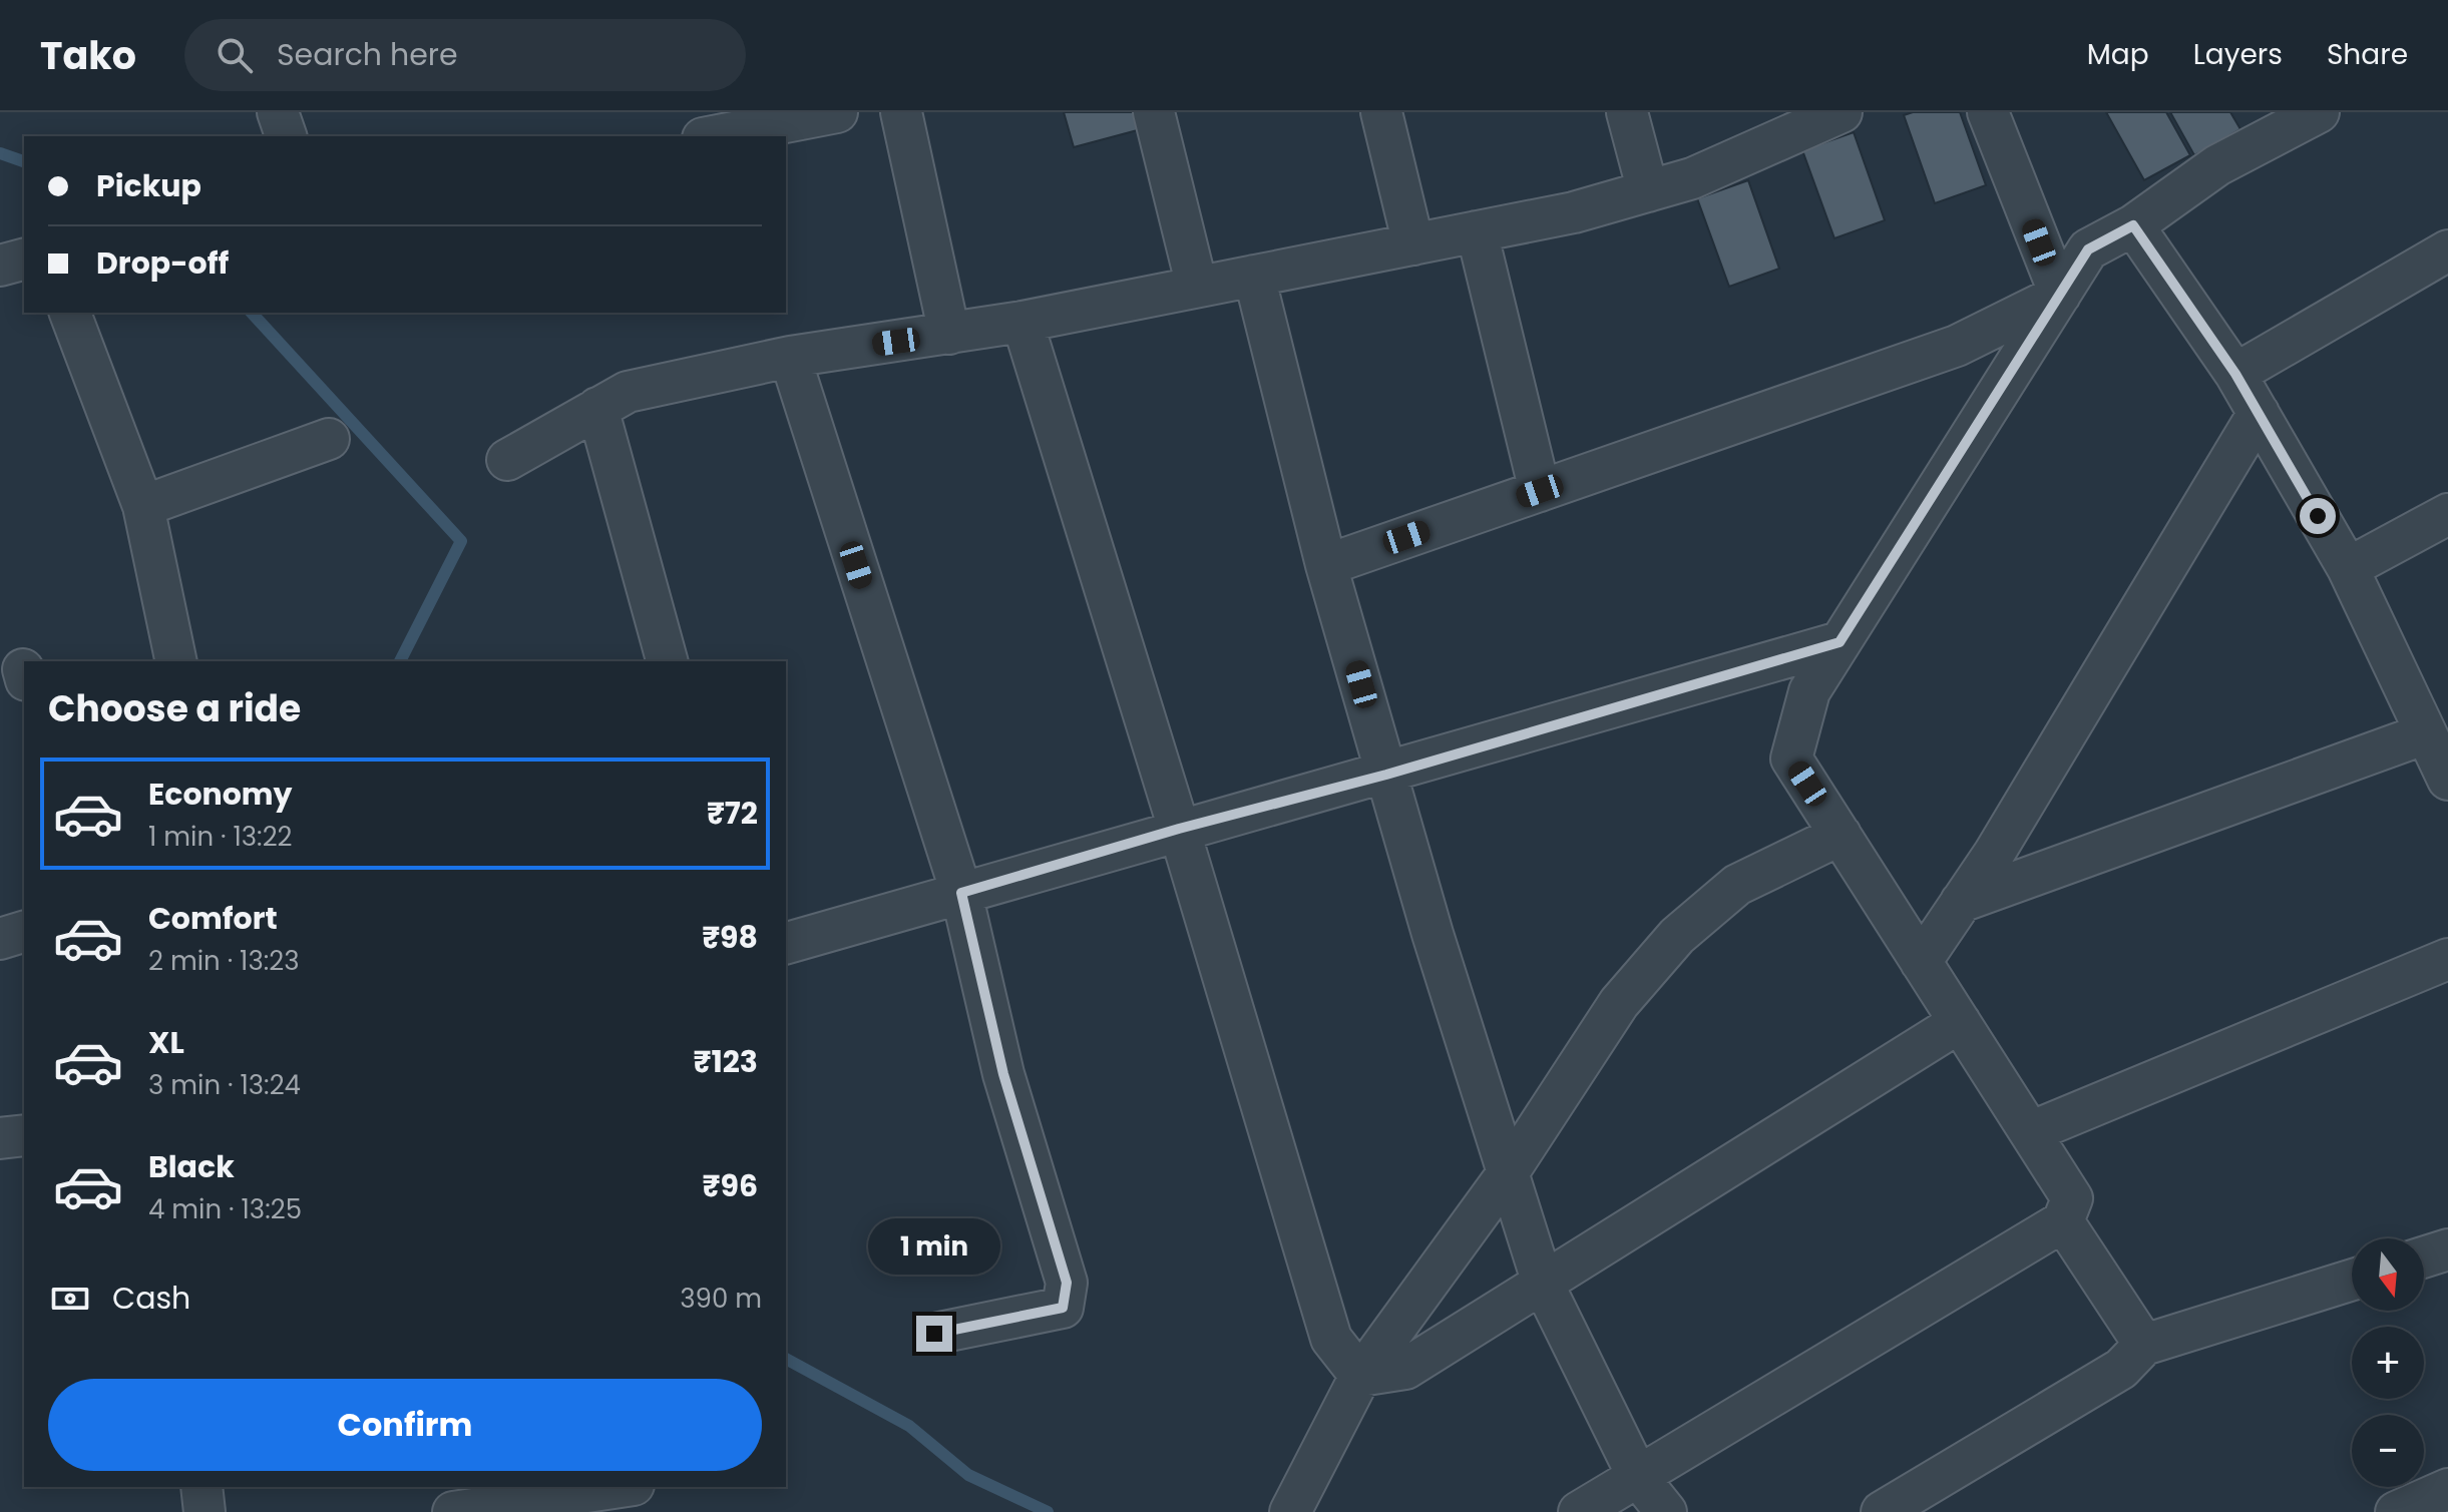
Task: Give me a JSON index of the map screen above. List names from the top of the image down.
{
  "north": "bottom",
  "page": {
    "header": "Tako",
    "search": "Search here",
    "nav": ["Map", "Layers", "Share"],
    "banner": ["Pickup", "Drop-off"],
    "heading": "Choose a ride",
    "list": [
      {
        "name": "Economy",
        "note": "1 min · 13:22",
        "value": "₹72"
      },
      {
        "name": "Comfort",
        "note": "2 min · 13:23",
        "value": "₹98"
      },
      {
        "name": "XL",
        "note": "3 min · 13:24",
        "value": "₹123"
      },
      {
        "name": "Black",
        "note": "4 min · 13:25",
        "value": "₹96"
      }
    ],
    "bubble": "1 min",
    "map_buttons": ["+", "−"],
    "pay": ["Cash", "390 m"],
    "buttons": "Confirm"
  }
}
